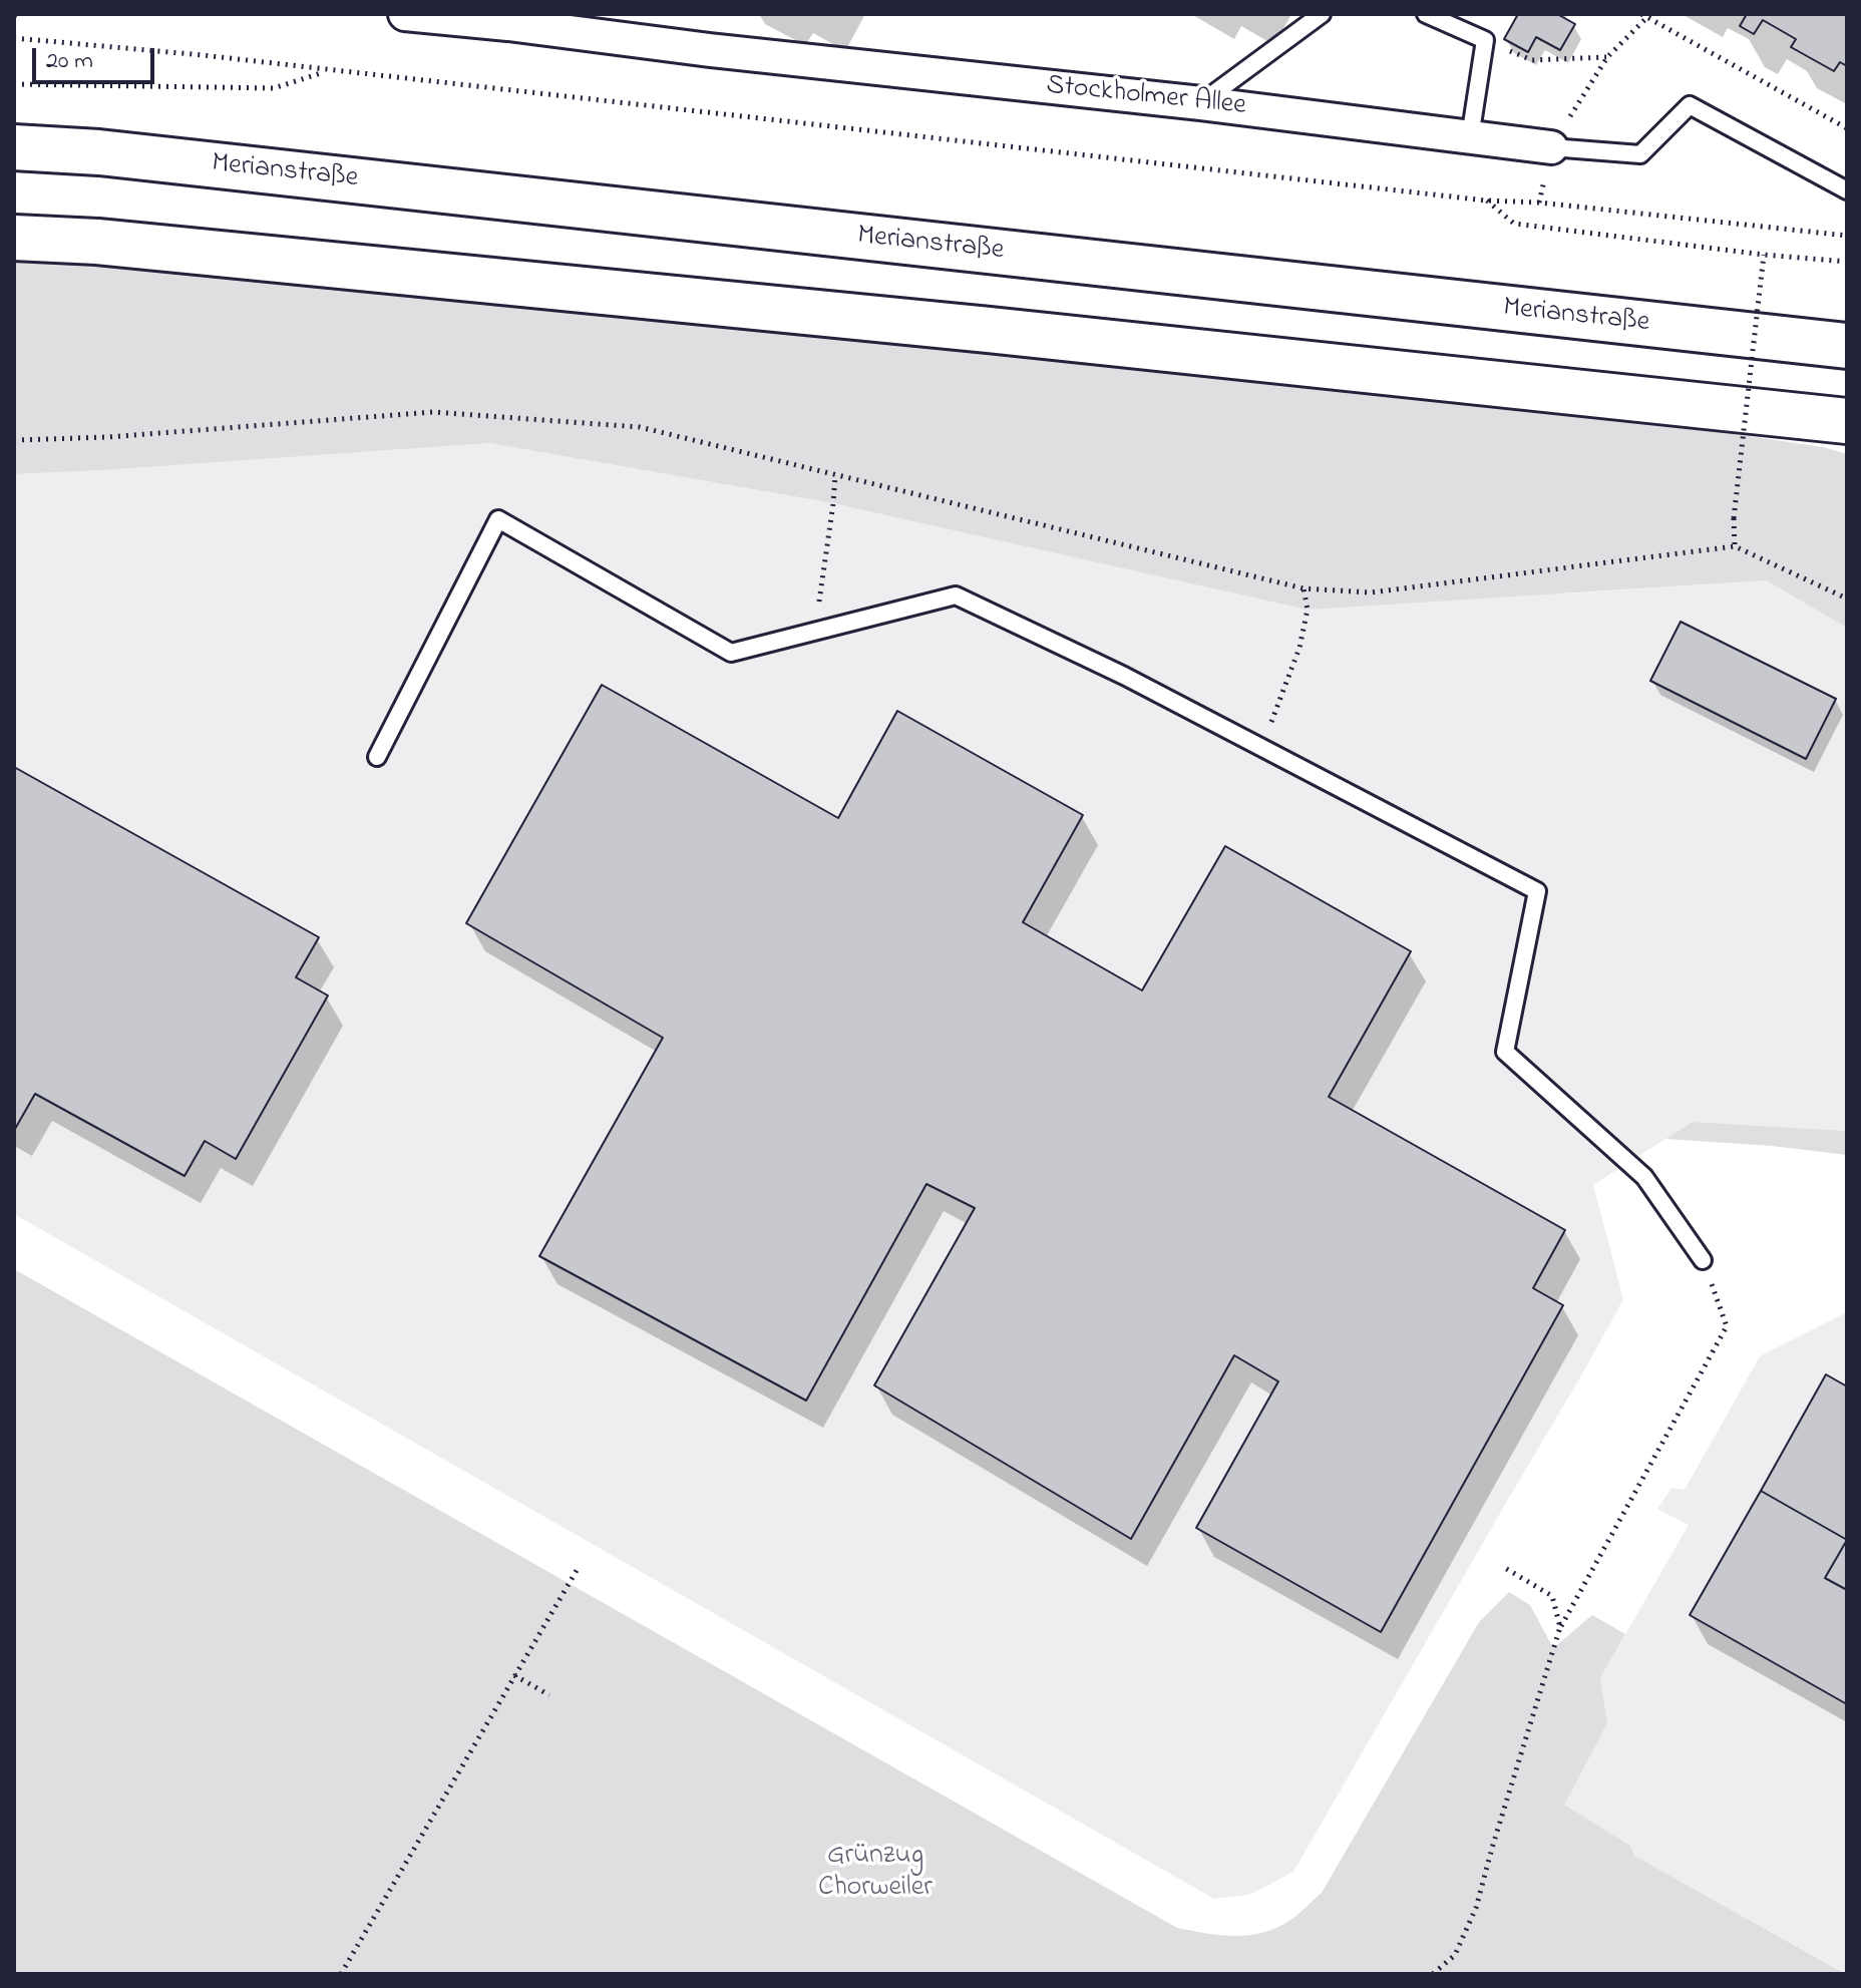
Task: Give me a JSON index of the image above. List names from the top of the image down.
{
  "streets": {
    "main road": ["Merianstraße"],
    "street": ["Stockholmer Allee"]
  },
  "parks": ["Grünzug Chorweiler"],
  "scale_bar": "20 m"
}
